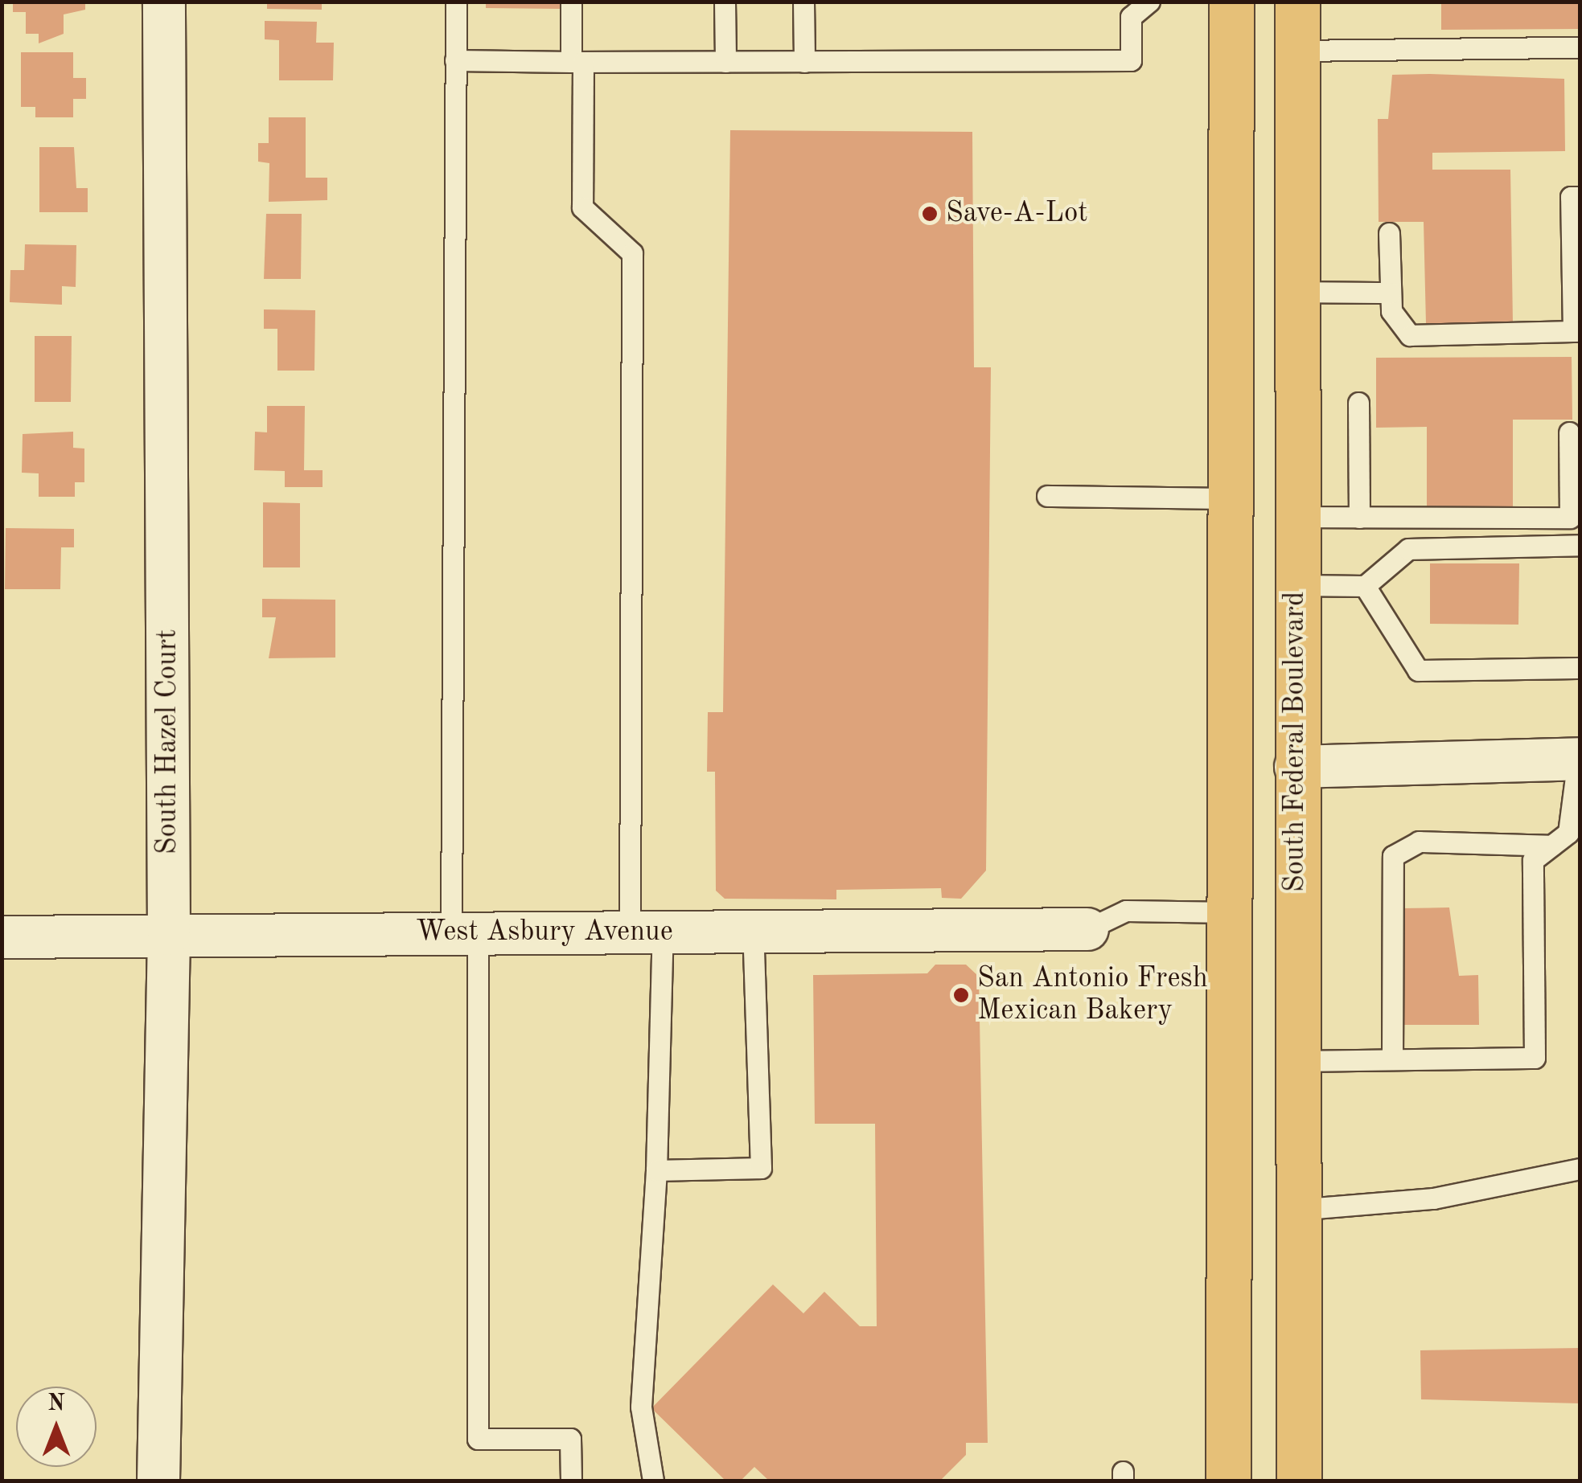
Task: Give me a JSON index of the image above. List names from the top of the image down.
{
  "streets": {
    "main road": ["South Federal Boulevard"],
    "street": ["South Hazel Court", "West Asbury Avenue"]
  },
  "crossings": [
    ["South Hazel Court", "West Asbury Avenue"]
  ],
  "places": ["Save-A-Lot", "San Antonio Fresh Mexican Bakery"],
  "north": "top"
}
